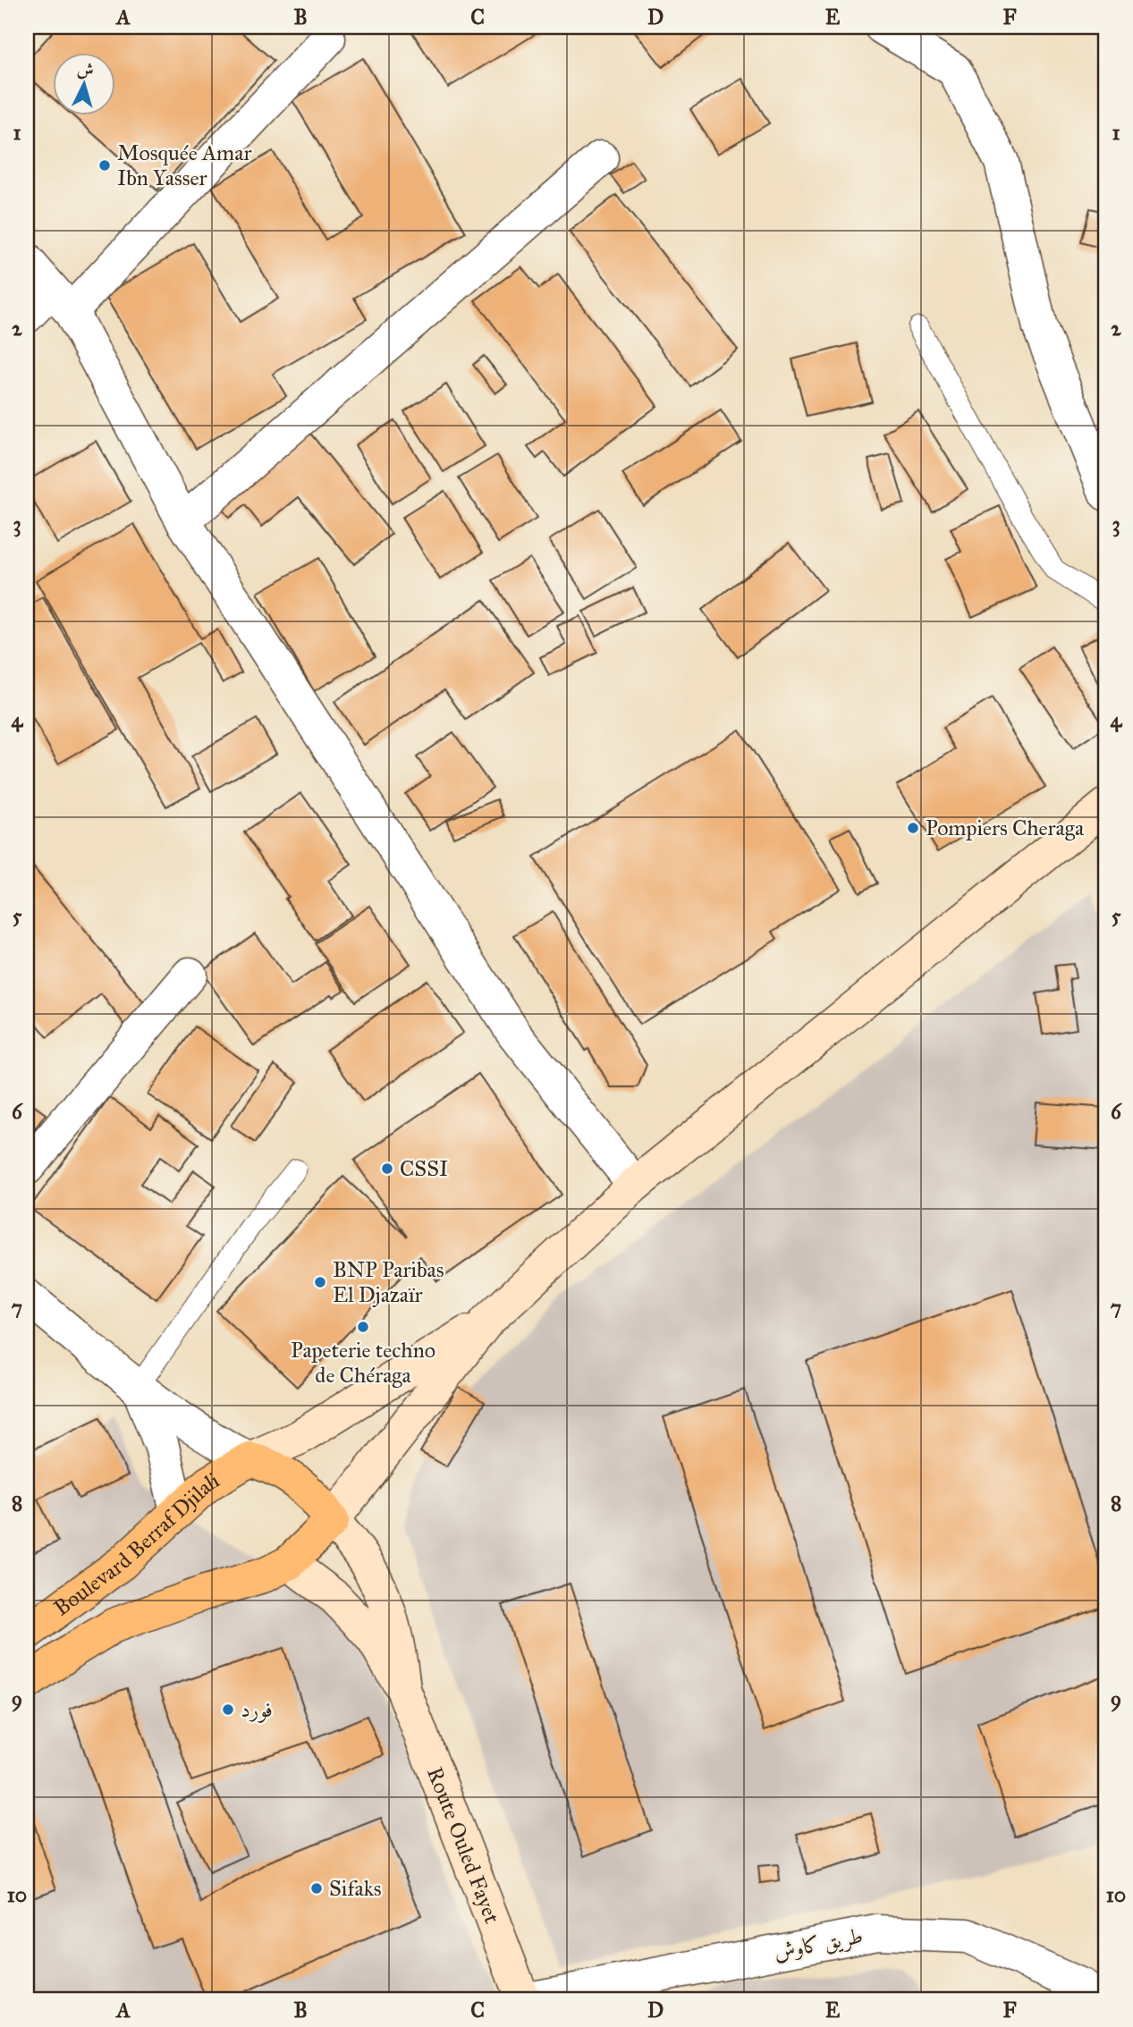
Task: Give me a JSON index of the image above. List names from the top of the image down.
{
  "streets": {
    "highway": ["Boulevard Berraf Djilali"],
    "main road": ["Route Ouled Fayet"],
    "street": ["طريق كاوش"]
  },
  "crossings": [
    ["Route Ouled Fayet", "طريق كاوش"]
  ],
  "places": [
    "Mosquée Amar Ibn Yasser",
    "Pompiers Cheraga",
    "CSSI",
    "BNP Paribas El Djazaïr",
    "Papeterie techno de Chéraga",
    "فورد",
    "Sifaks"
  ],
  "north": "top",
  "grid": {
    "columns": [
      "A",
      "B",
      "C",
      "D",
      "E",
      "F"
    ],
    "rows": [
      "1",
      "2",
      "3",
      "4",
      "5",
      "6",
      "7",
      "8",
      "9",
      "10"
    ]
  }
}
